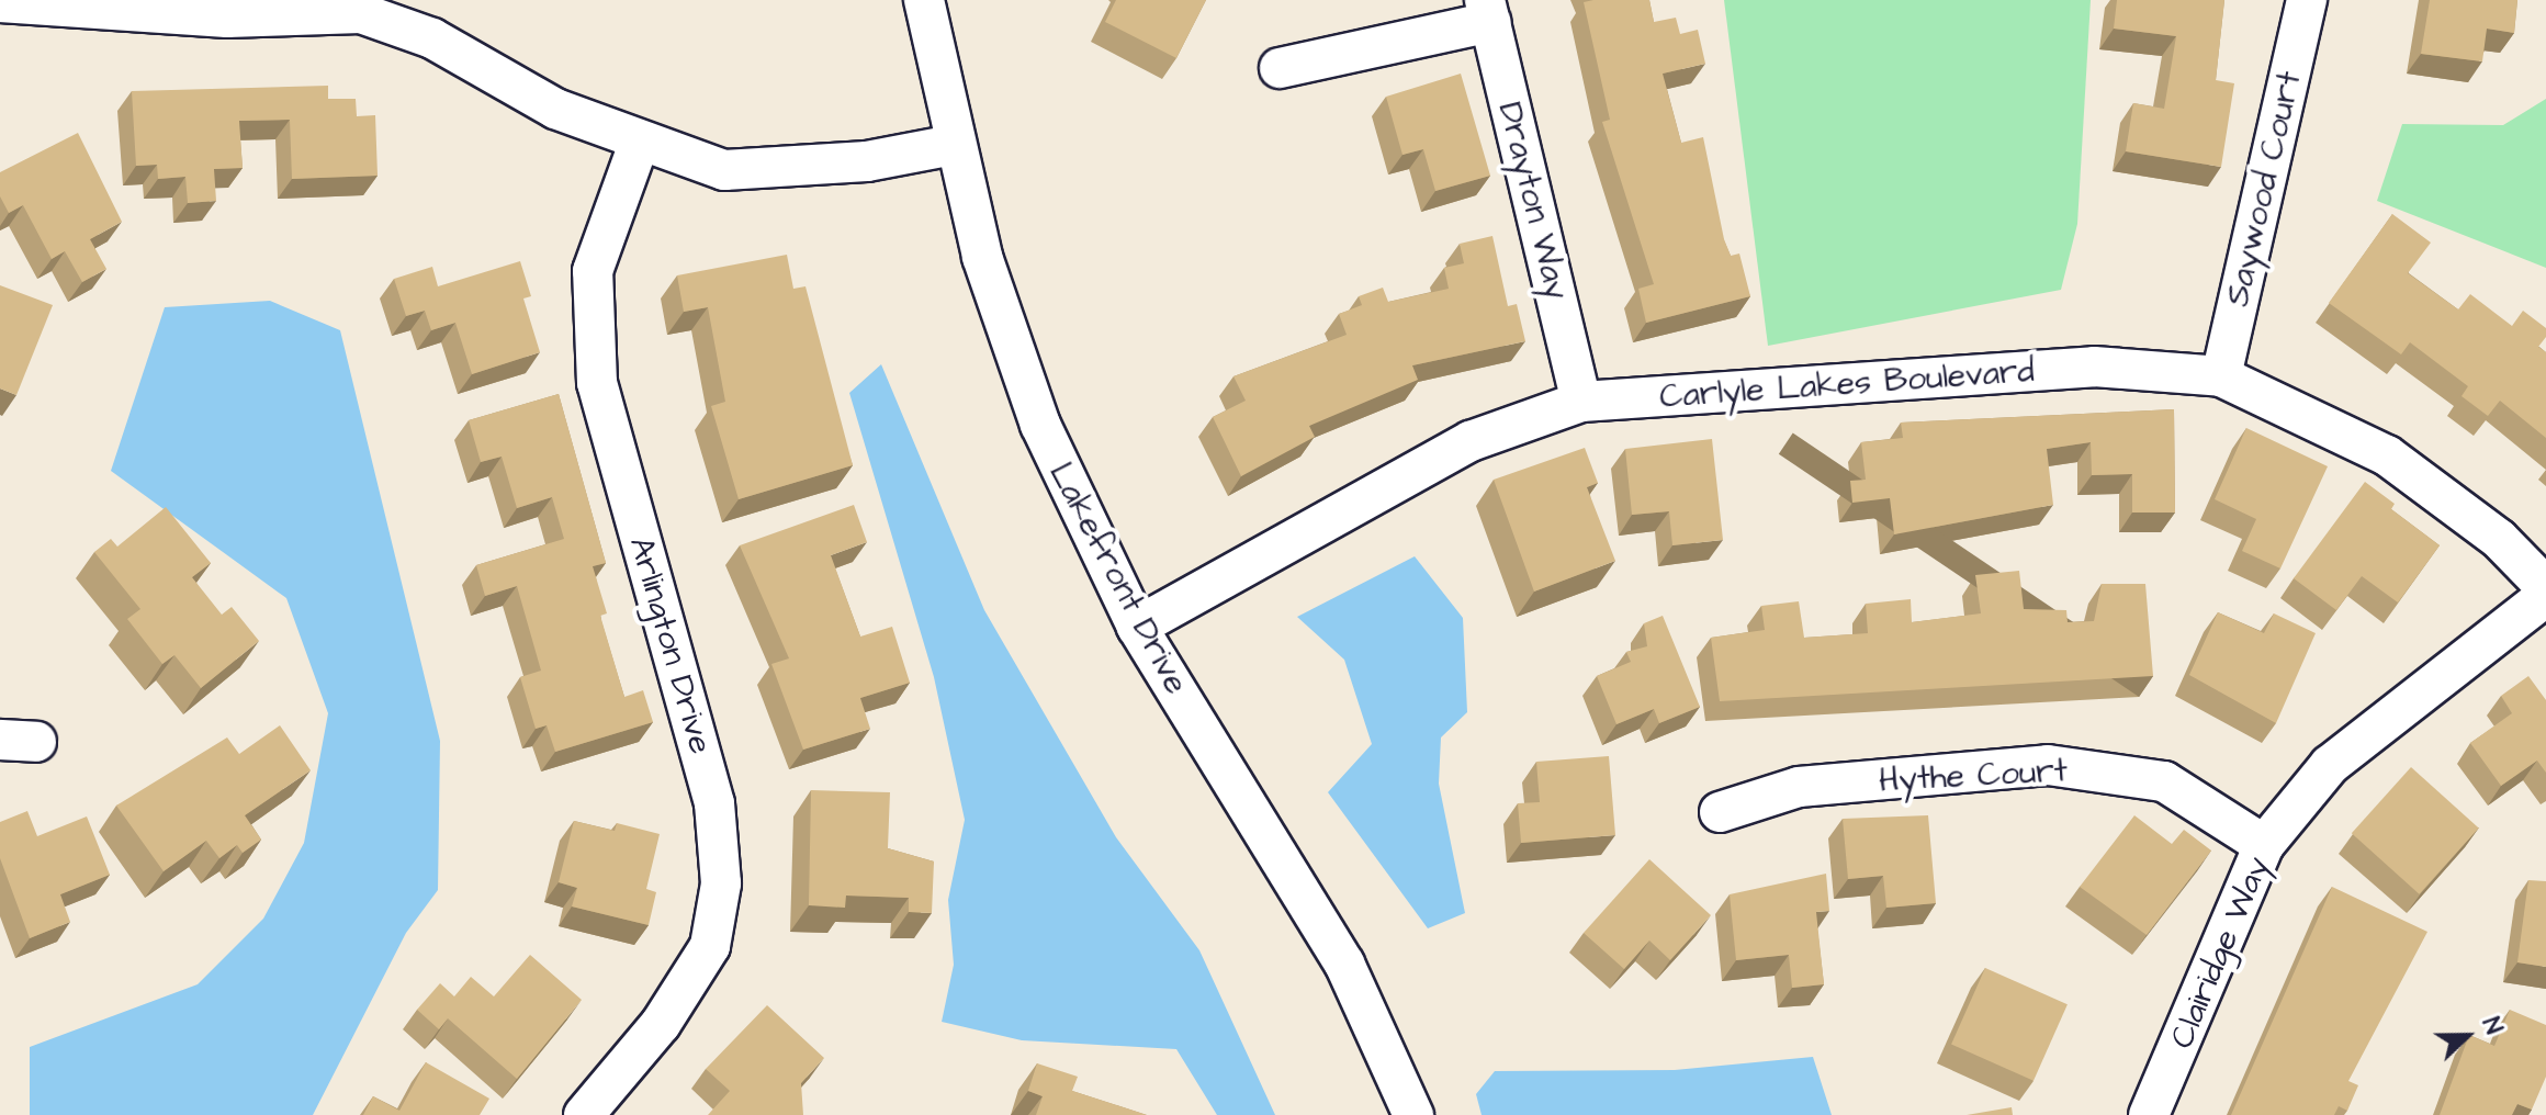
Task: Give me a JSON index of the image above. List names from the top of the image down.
{
  "streets": {
    "street": [
      "Saywood Court",
      "Drayton Way",
      "Carlyle Lakes Boulevard",
      "Lakefront Drive",
      "Arlington Drive",
      "Hythe Court",
      "Clairidge Way"
    ]
  },
  "crossings": [
    ["Saywood Court", "Carlyle Lakes Boulevard"],
    ["Drayton Way", "Carlyle Lakes Boulevard"],
    ["Carlyle Lakes Boulevard", "Lakefront Drive"],
    ["Hythe Court", "Clairidge Way"]
  ],
  "north": "right"
}
